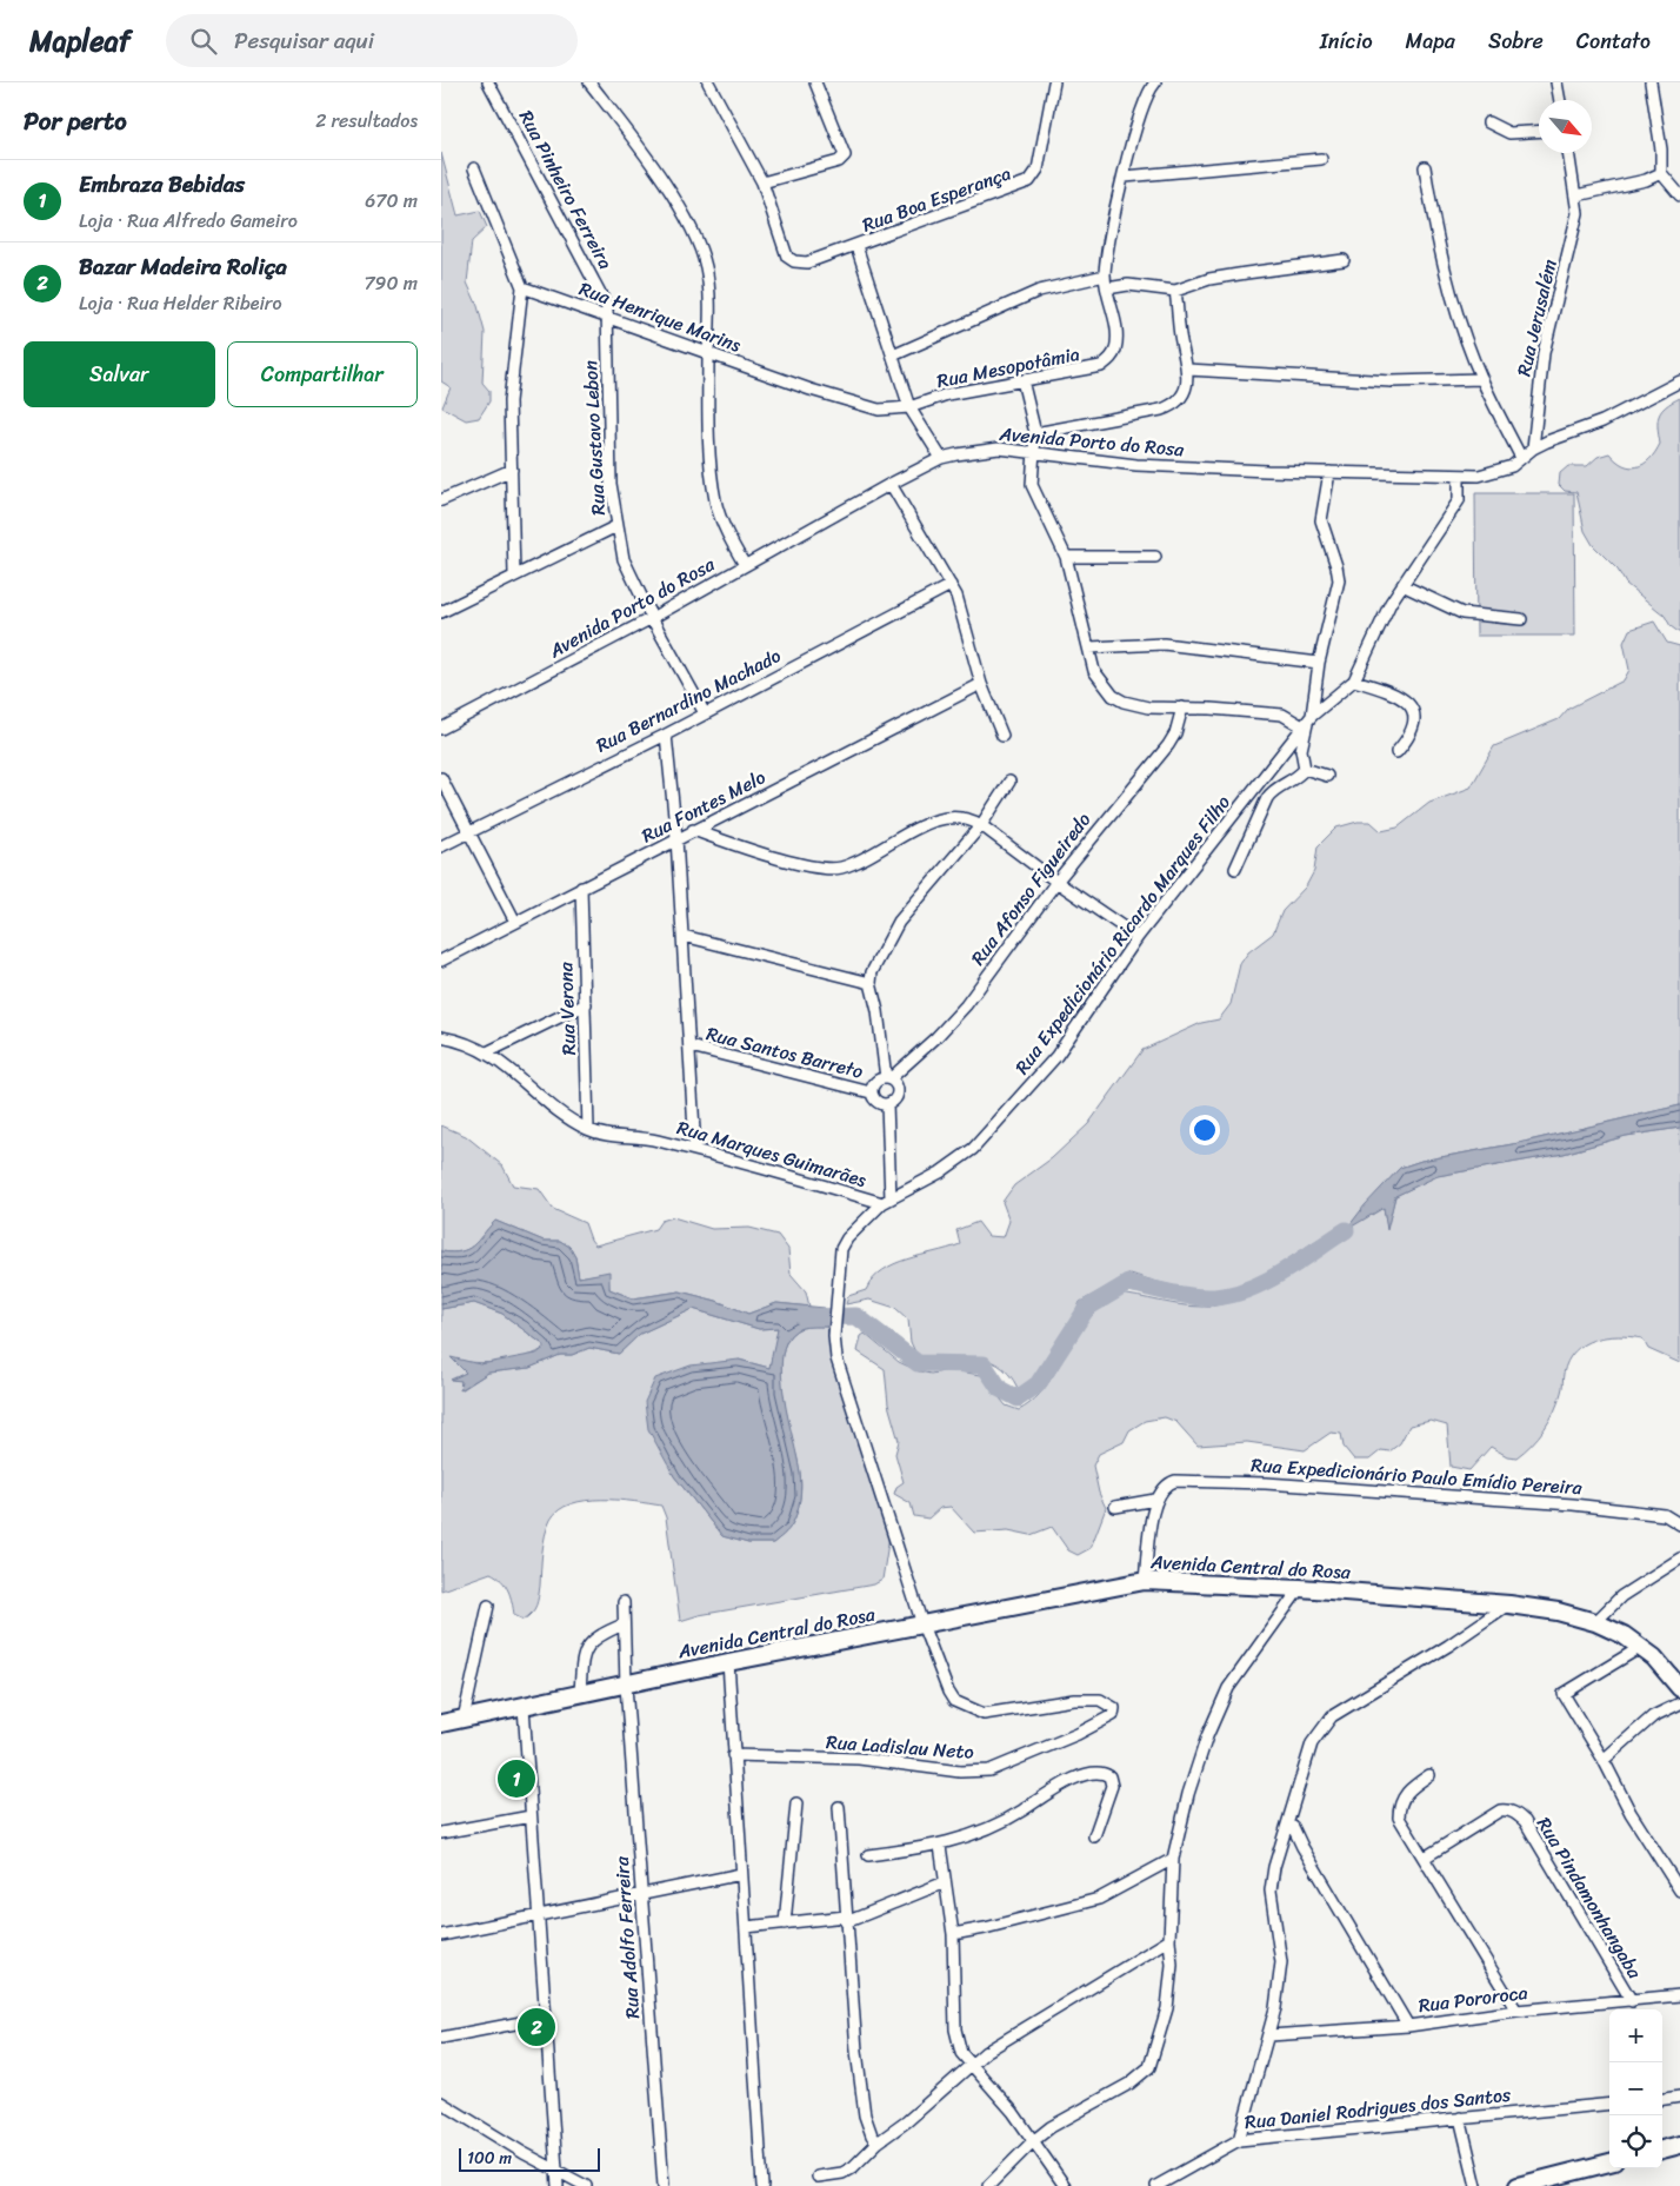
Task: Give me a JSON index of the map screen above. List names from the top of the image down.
{
  "streets": {
    "street": [
      "Rua Pinheiro Ferreira",
      "Rua Boa Esperança",
      "Rua Henrique Marins",
      "Rua Jerusalém",
      "Rua Mesopotâmia",
      "Rua Gustavo Lebon",
      "Avenida Porto do Rosa",
      "Rua Bernardino Machado",
      "Rua Fontes Melo",
      "Rua Afonso Figueiredo",
      "Rua Expedicionário Ricardo Marques Filho",
      "Rua Verona",
      "Rua Santos Barreto",
      "Rua Marques Guimarães",
      "Rua Expedicionário Paulo Emídio Pereira",
      "Avenida Central do Rosa",
      "Rua Ladislau Neto",
      "Rua Pindamonhangaba",
      "Rua Adolfo Ferreira",
      "Rua Pororoca",
      "Rua Daniel Rodrigues dos Santos"
    ]
  },
  "crossings": [
    ["Rua Pinheiro Ferreira", "Rua Henrique Marins"],
    ["Rua Pinheiro Ferreira", "Rua Gustavo Lebon"],
    ["Rua Boa Esperança", "Rua Henrique Marins"],
    ["Rua Boa Esperança", "Rua Mesopotâmia"],
    ["Rua Boa Esperança", "Avenida Porto do Rosa"],
    ["Rua Henrique Marins", "Rua Mesopotâmia"],
    ["Rua Henrique Marins", "Rua Gustavo Lebon"],
    ["Rua Jerusalém", "Avenida Porto do Rosa"],
    ["Rua Gustavo Lebon", "Avenida Porto do Rosa"],
    ["Rua Gustavo Lebon", "Rua Bernardino Machado"],
    ["Avenida Porto do Rosa", "Rua Expedicionário Ricardo Marques Filho"],
    ["Rua Fontes Melo", "Rua Verona"],
    ["Rua Afonso Figueiredo", "Rua Santos Barreto"],
    ["Rua Expedicionário Ricardo Marques Filho", "Rua Marques Guimarães"],
    ["Rua Verona", "Rua Marques Guimarães"],
    ["Rua Marques Guimarães", "Avenida Central do Rosa"],
    ["Rua Marques Guimarães", "Rua Ladislau Neto"],
    ["Avenida Central do Rosa", "Rua Ladislau Neto"],
    ["Avenida Central do Rosa", "Rua Adolfo Ferreira"],
    ["Rua Pindamonhangaba", "Rua Pororoca"]
  ],
  "scale_bar": "100 m",
  "north": "bottom right",
  "page": {
    "header": "Mapleaf",
    "search": "Pesquisar aqui",
    "nav": [
      "Início",
      "Mapa",
      "Sobre",
      "Contato"
    ],
    "heading": ["Por perto", "2 resultados"],
    "list": [
      {
        "mark": "1",
        "name": "Embraza Bebidas",
        "note": "Loja · Rua Alfredo Gameiro",
        "value": "670 m"
      },
      {
        "mark": "2",
        "name": "Bazar Madeira Roliça",
        "note": "Loja · Rua Helder Ribeiro",
        "value": "790 m"
      }
    ],
    "buttons": ["Salvar", "Compartilhar"],
    "pins": ["1", "2"],
    "map_buttons": ["+", "−"],
    "scale": "100 m"
  }
}
